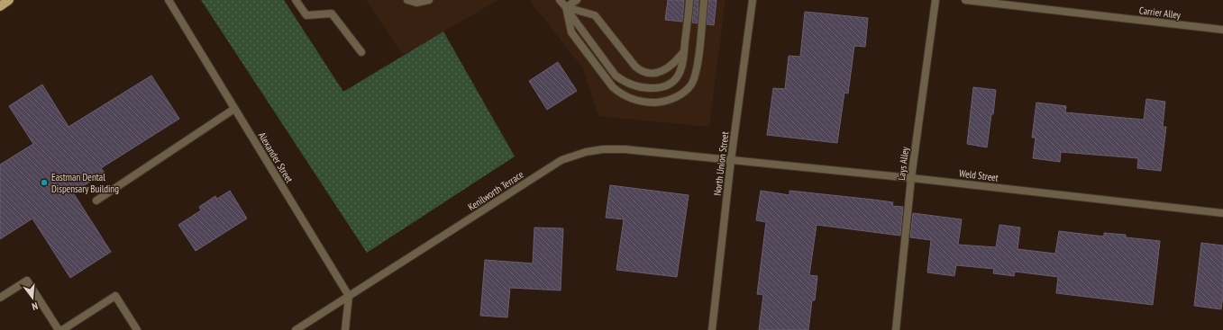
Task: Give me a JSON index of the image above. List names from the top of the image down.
{
  "streets": {
    "street": [
      "Carrier Alley",
      "Alexander Street",
      "North Union Street",
      "Lays Alley",
      "Weld Street",
      "Kenilworth Terrace"
    ]
  },
  "crossings": [
    ["Alexander Street", "Kenilworth Terrace"],
    ["North Union Street", "Weld Street"],
    ["North Union Street", "Kenilworth Terrace"],
    ["Lays Alley", "Weld Street"],
    ["Weld Street", "Kenilworth Terrace"]
  ],
  "places": ["Eastman Dental Dispensary Building"],
  "north": "bottom"
}
